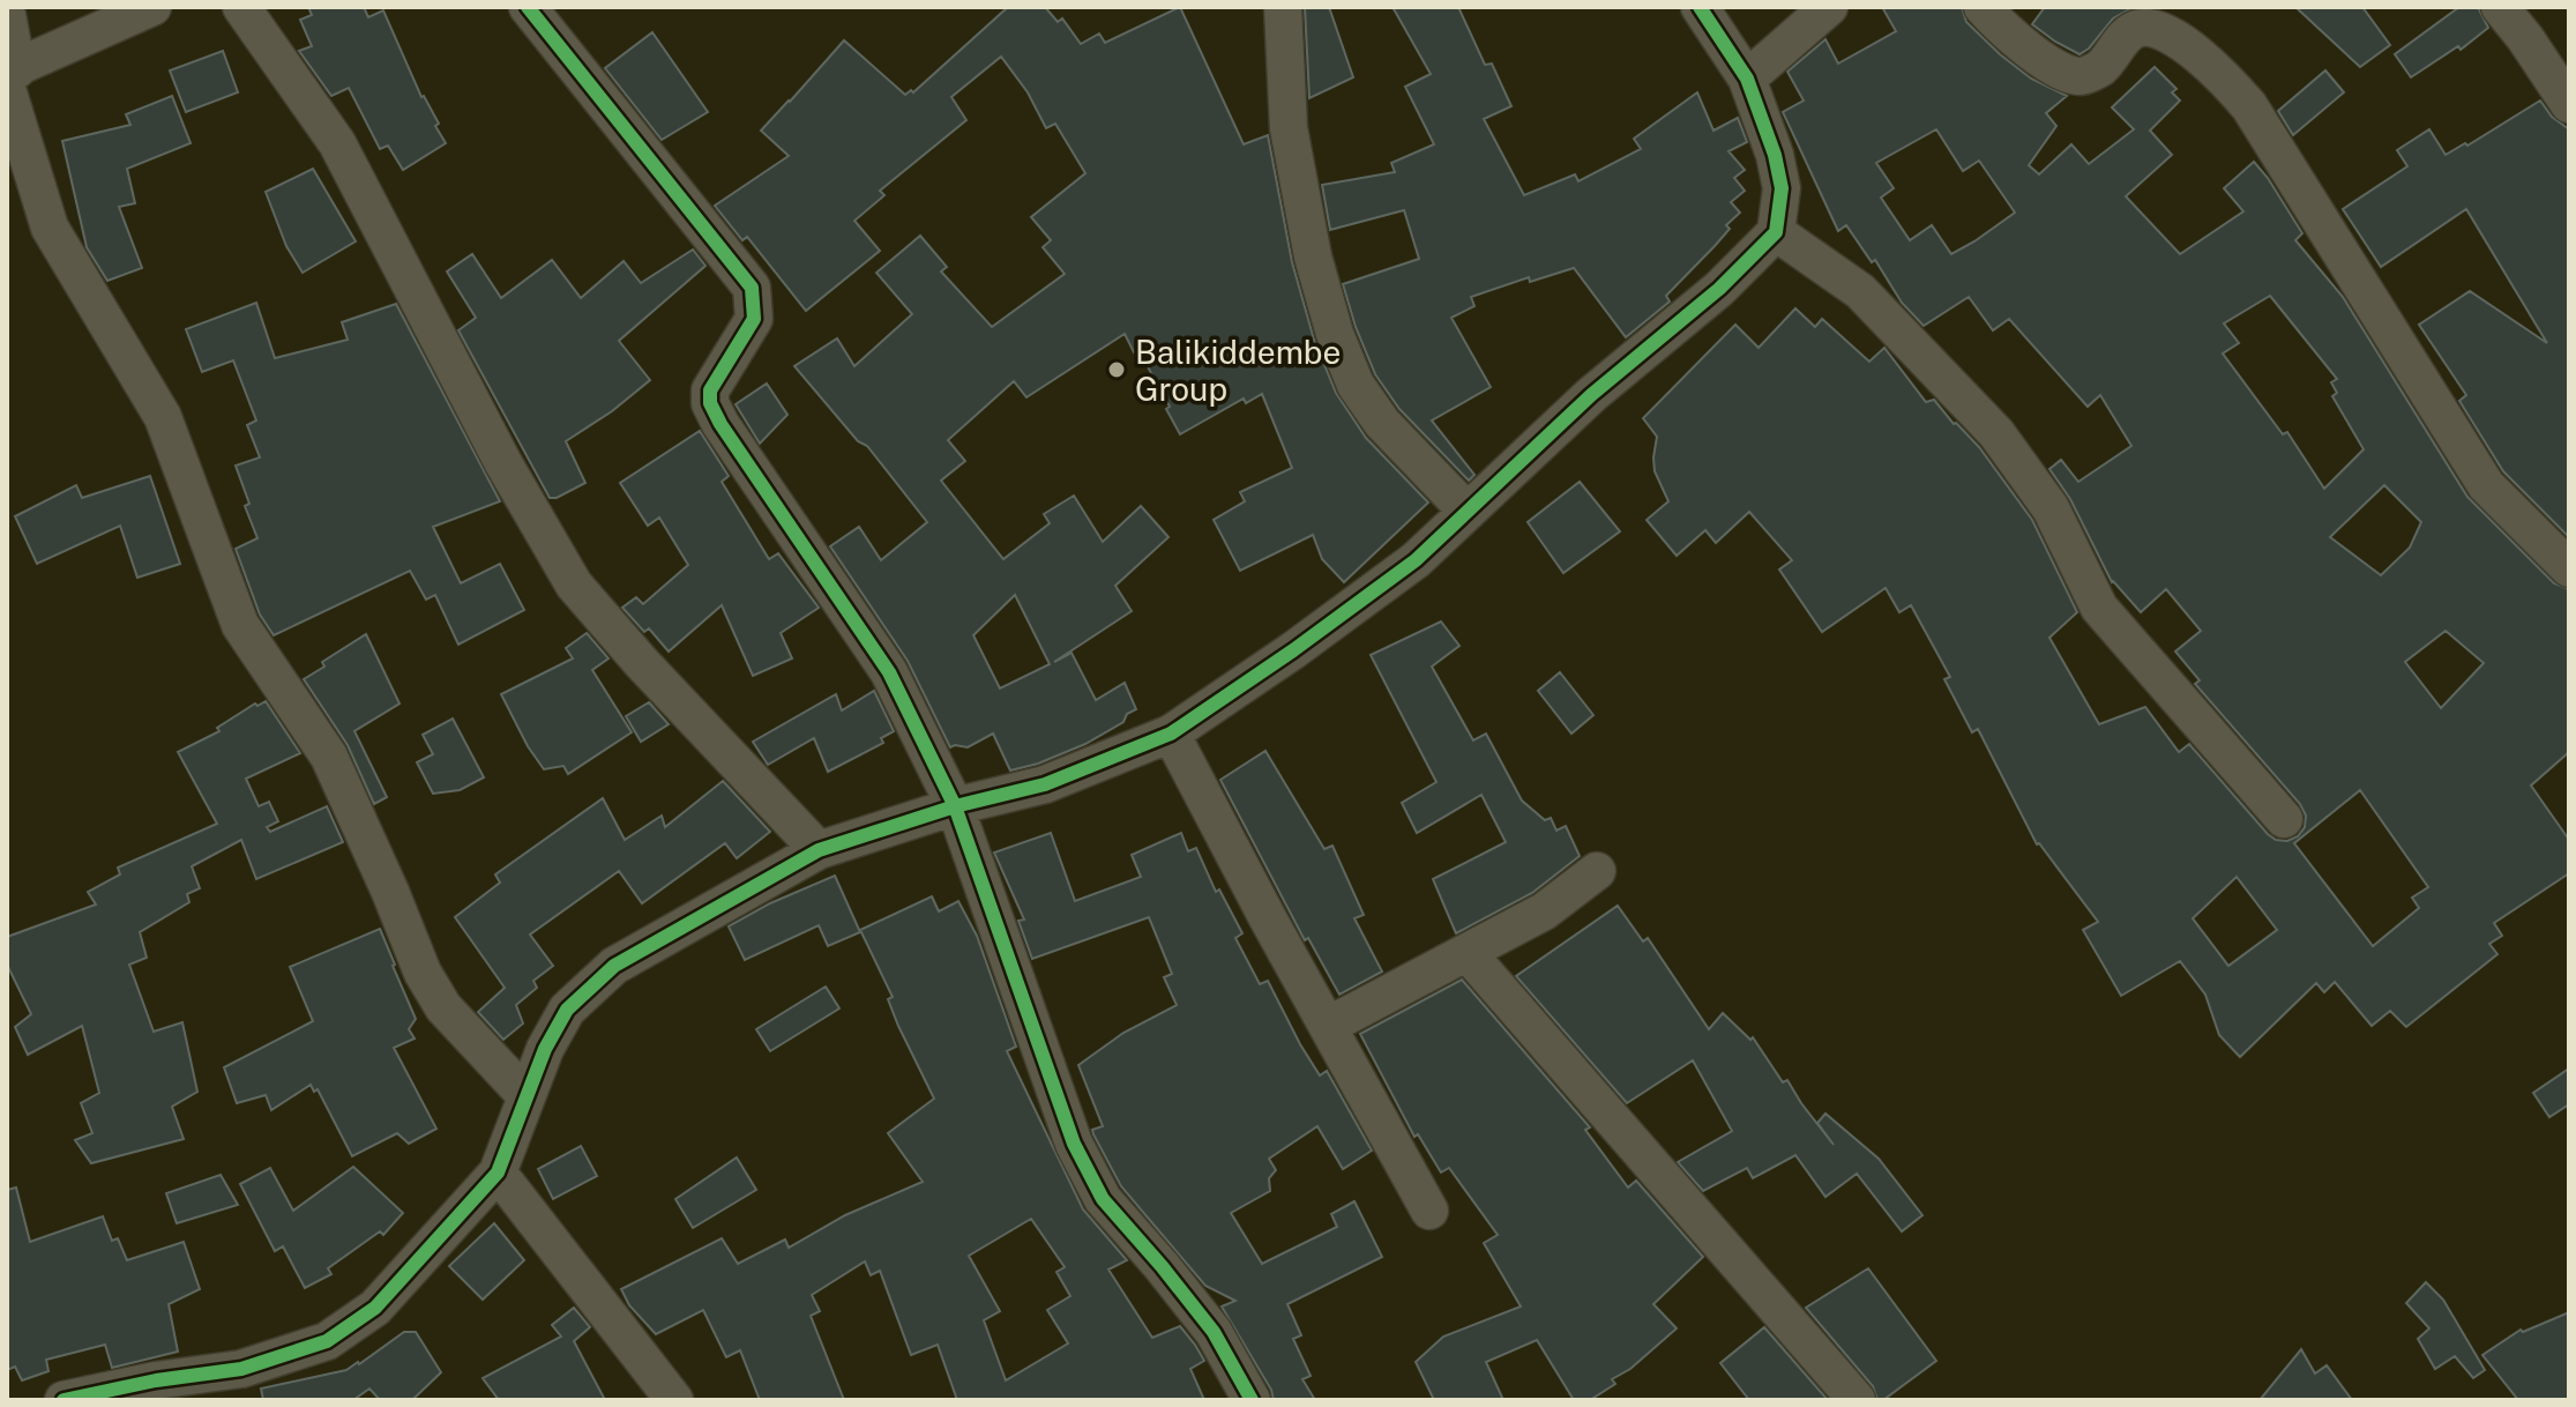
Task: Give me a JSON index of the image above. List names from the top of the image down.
{
  "places": ["Balikiddembe Group"]
}
